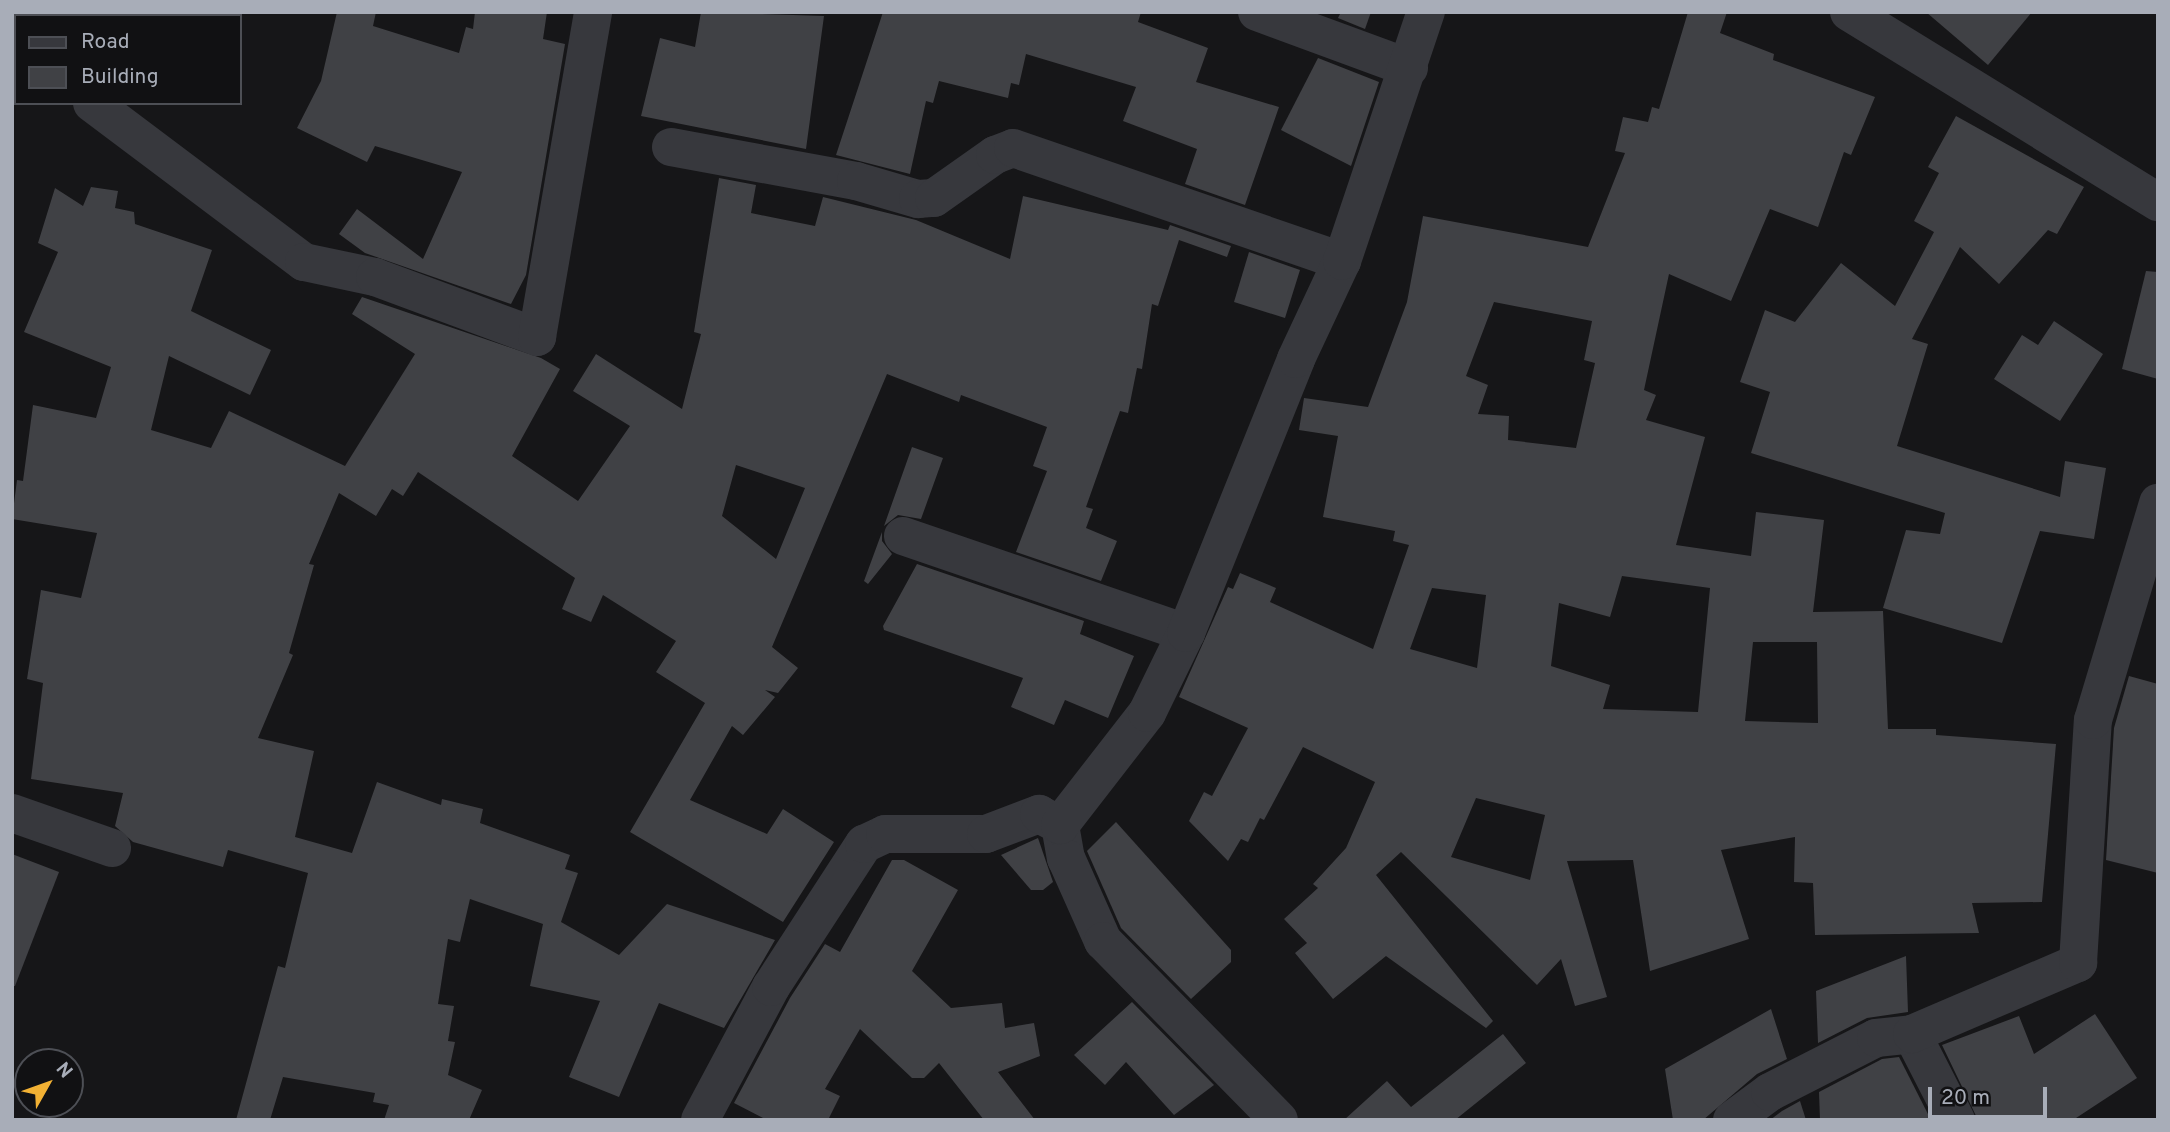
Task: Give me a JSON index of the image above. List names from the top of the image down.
{
  "legend": ["Road", "Building"],
  "scale_bar": "20 m",
  "north": "top right"
}
